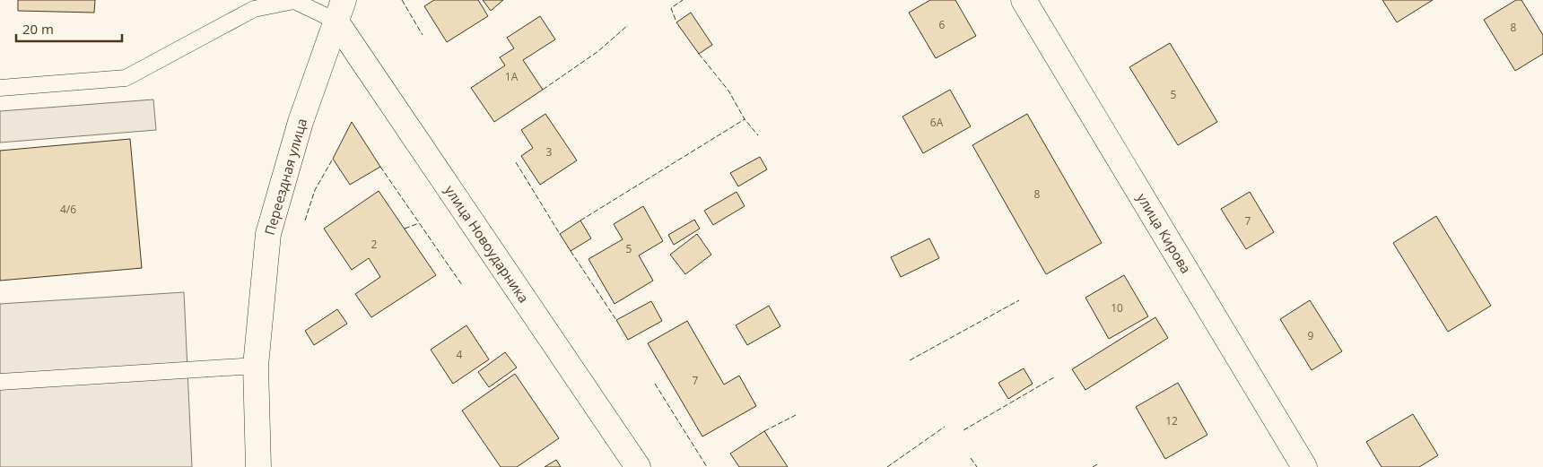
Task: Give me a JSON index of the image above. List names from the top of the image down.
{
  "streets": {
    "street": ["Переездная улица", "улица Кирова", "улица Новоударника"]
  },
  "crossings": [
    ["Переездная улица", "улица Новоударника"]
  ],
  "house_numbers": [
    "6",
    "8",
    "1А",
    "5",
    "6А",
    "3",
    "8",
    "4/6",
    "7",
    "2",
    "5",
    "10",
    "9",
    "4",
    "7",
    "12"
  ],
  "scale_bar": "20 m"
}
